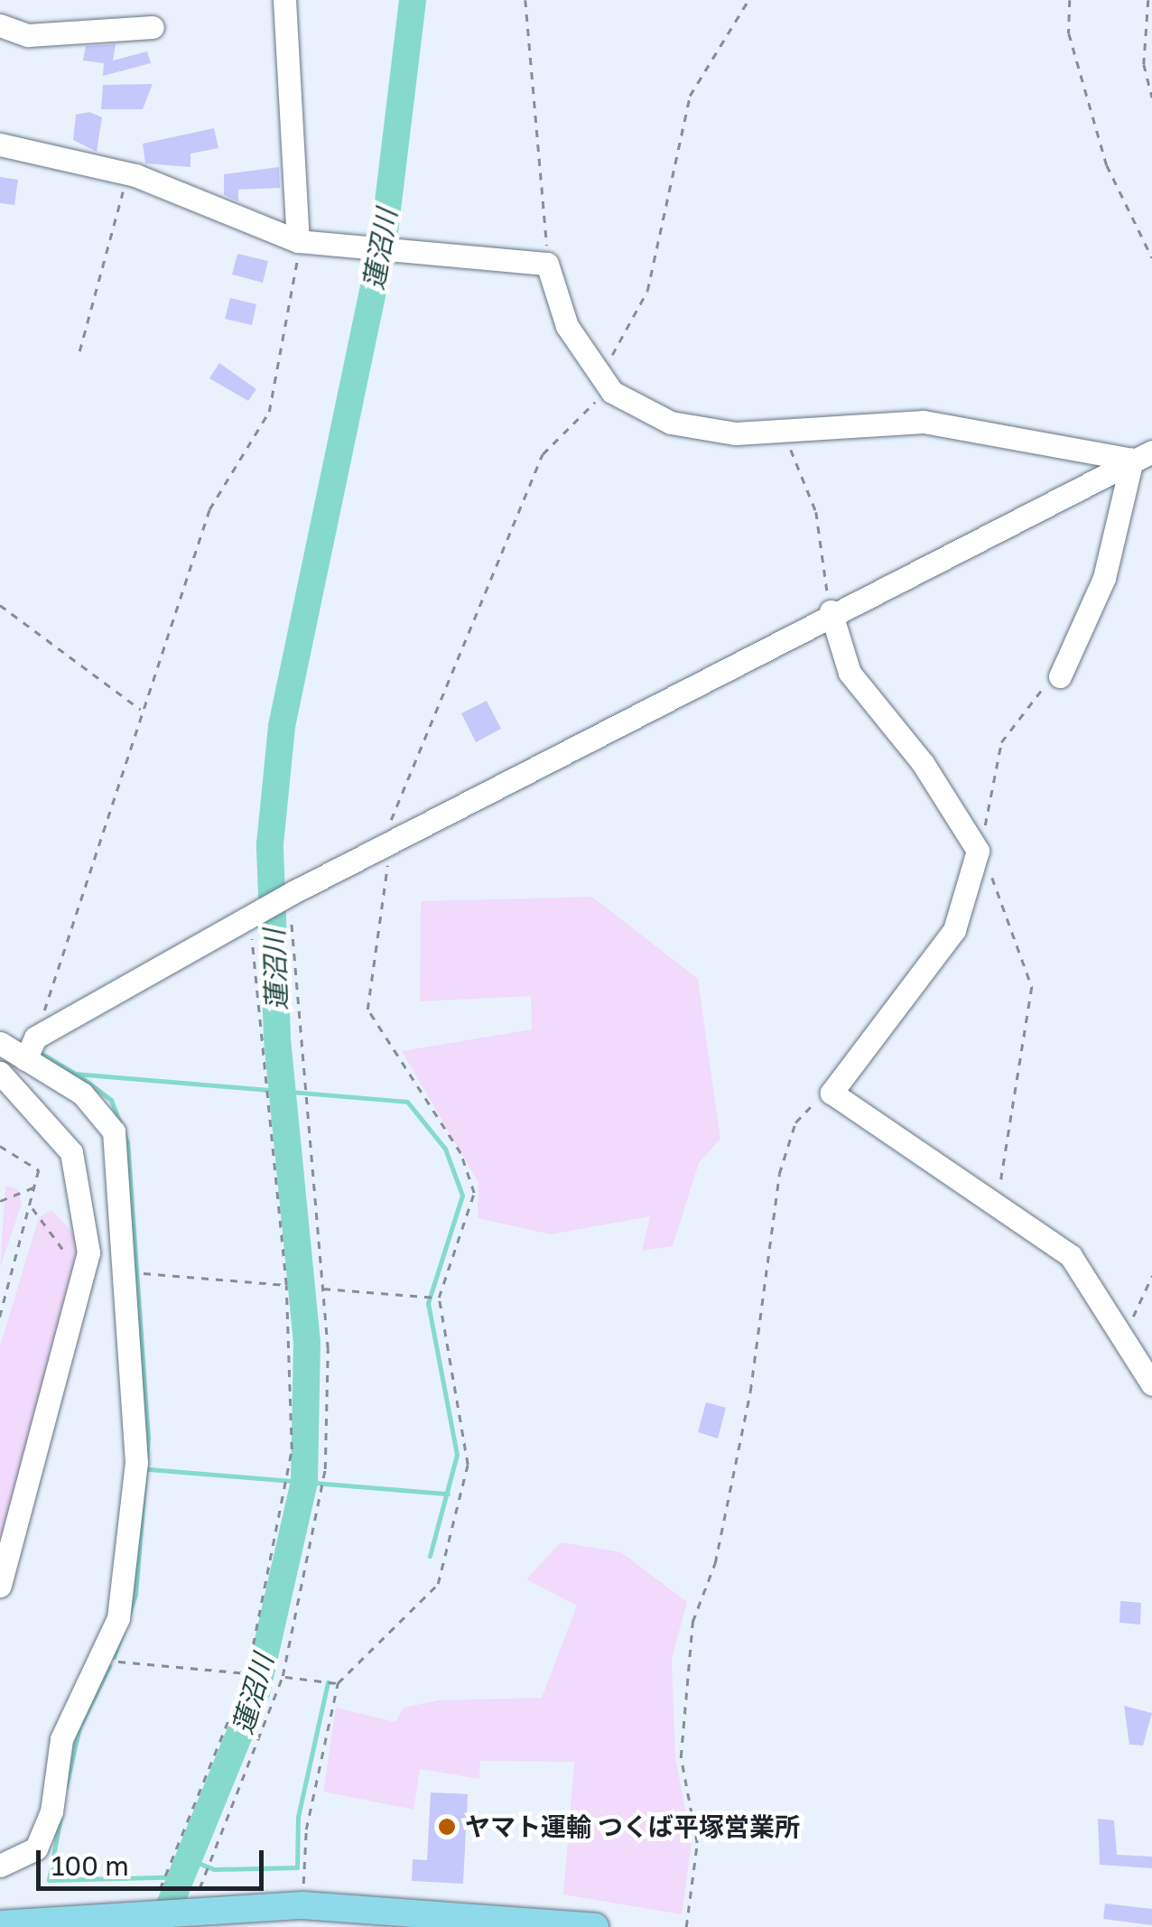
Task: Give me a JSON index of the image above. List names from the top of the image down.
{
  "water": ["蓮沼川"],
  "places": ["ヤマト運輸 つくば平塚営業所"],
  "scale_bar": "100 m"
}
